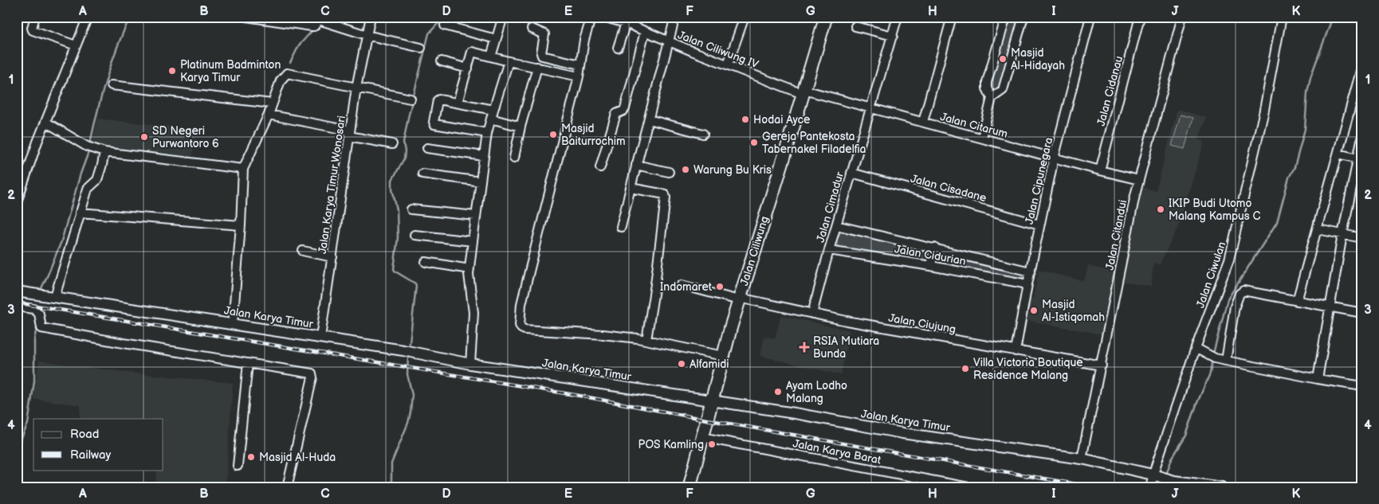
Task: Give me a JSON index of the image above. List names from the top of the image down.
{
  "streets": {
    "main road": ["Jalan Ciliwung"],
    "street": [
      "Jalan Ciliwung IV",
      "Jalan Cidanau",
      "Jalan Citarum",
      "Jalan Cipunegara",
      "Jalan Karya Timur Wonosari",
      "Jalan Cisadane",
      "Jalan Cimadur",
      "Jalan Citandui",
      "Jalan Cidurian",
      "Jalan Ciwulan",
      "Jalan Karya Timur",
      "Jalan Ciujung",
      "Jalan Karya Barat"
    ]
  },
  "crossings": [
    ["Jalan Ciliwung IV", "Jalan Citarum"],
    ["Jalan Ciliwung IV", "Jalan Ciliwung"],
    ["Jalan Cidanau", "Jalan Citarum"],
    ["Jalan Citarum", "Jalan Cipunegara"],
    ["Jalan Citarum", "Jalan Cimadur"],
    ["Jalan Citarum", "Jalan Citandui"],
    ["Jalan Citarum", "Jalan Ciliwung"],
    ["Jalan Cipunegara", "Jalan Cisadane"],
    ["Jalan Cipunegara", "Jalan Cidurian"],
    ["Jalan Cipunegara", "Jalan Ciujung"],
    ["Jalan Karya Timur Wonosari", "Jalan Karya Timur"],
    ["Jalan Cisadane", "Jalan Cimadur"],
    ["Jalan Cimadur", "Jalan Cidurian"],
    ["Jalan Cimadur", "Jalan Ciujung"],
    ["Jalan Citandui", "Jalan Karya Timur"],
    ["Jalan Citandui", "Jalan Ciujung"],
    ["Jalan Ciliwung", "Jalan Karya Timur"],
    ["Jalan Ciliwung", "Jalan Ciujung"],
    ["Jalan Ciliwung", "Jalan Karya Barat"],
    ["Jalan Ciwulan", "Jalan Karya Timur"]
  ],
  "places": {
    "other": [
      "Masjid Al-Hidayah",
      "Platinum Badminton Karya Timur",
      "Hodai Ayce",
      "Masjid Baiturrochim",
      "SD Negeri Purwantoro 6",
      "Gereja Pantekosta Tabernakel Filadelfia",
      "Warung Bu Kris",
      "IKIP Budi Utomo Malang Kampus C",
      "Indomaret",
      "Masjid Al-Istiqomah",
      "Alfamidi",
      "Villa Victoria Boutique Residence Malang",
      "Ayam Lodho Malang",
      "POS Kamling",
      "Masjid Al-Huda"
    ],
    "health": ["RSIA Mutiara Bunda"]
  },
  "legend": ["Road", "Railway"],
  "grid": {
    "columns": [
      "A",
      "B",
      "C",
      "D",
      "E",
      "F",
      "G",
      "H",
      "I",
      "J",
      "K"
    ],
    "rows": [
      "1",
      "2",
      "3",
      "4"
    ]
  }
}
